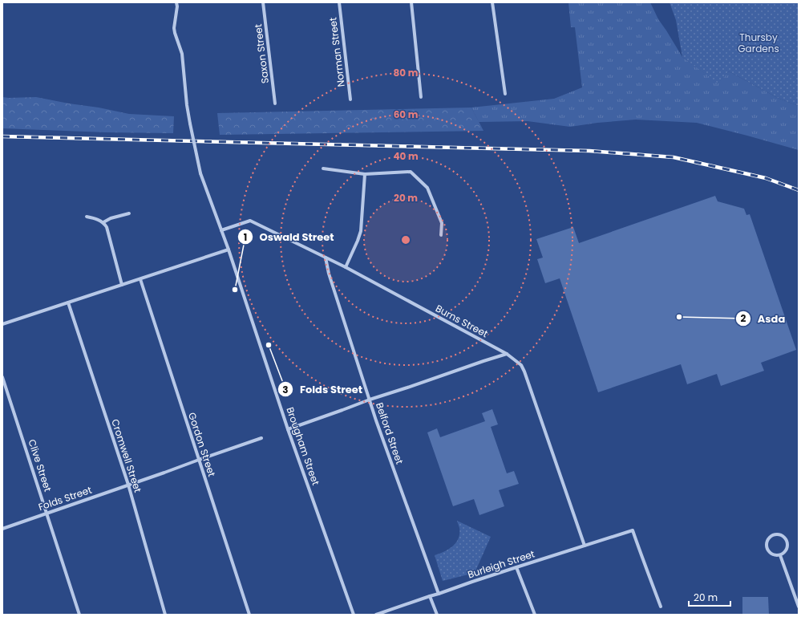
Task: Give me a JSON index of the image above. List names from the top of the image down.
{
  "streets": {
    "street": [
      "Norman Street",
      "Saxon Street",
      "Burns Street",
      "Belford Street",
      "Gordon Street",
      "Brougham Street",
      "Cromwell Street",
      "Clive Street",
      "Folds Street",
      "Burleigh Street"
    ]
  },
  "crossings": [
    ["Burns Street", "Belford Street"],
    ["Burns Street", "Brougham Street"],
    ["Burns Street", "Burleigh Street"],
    ["Belford Street", "Burleigh Street"],
    ["Gordon Street", "Folds Street"],
    ["Cromwell Street", "Folds Street"],
    ["Clive Street", "Folds Street"]
  ],
  "parks": ["Thursby Gardens"],
  "places": ["Oswald Street", "Asda", "Folds Street"],
  "scale_bar": "20 m",
  "rings": [
    "80 m",
    "60 m",
    "40 m",
    "20 m"
  ]
}
